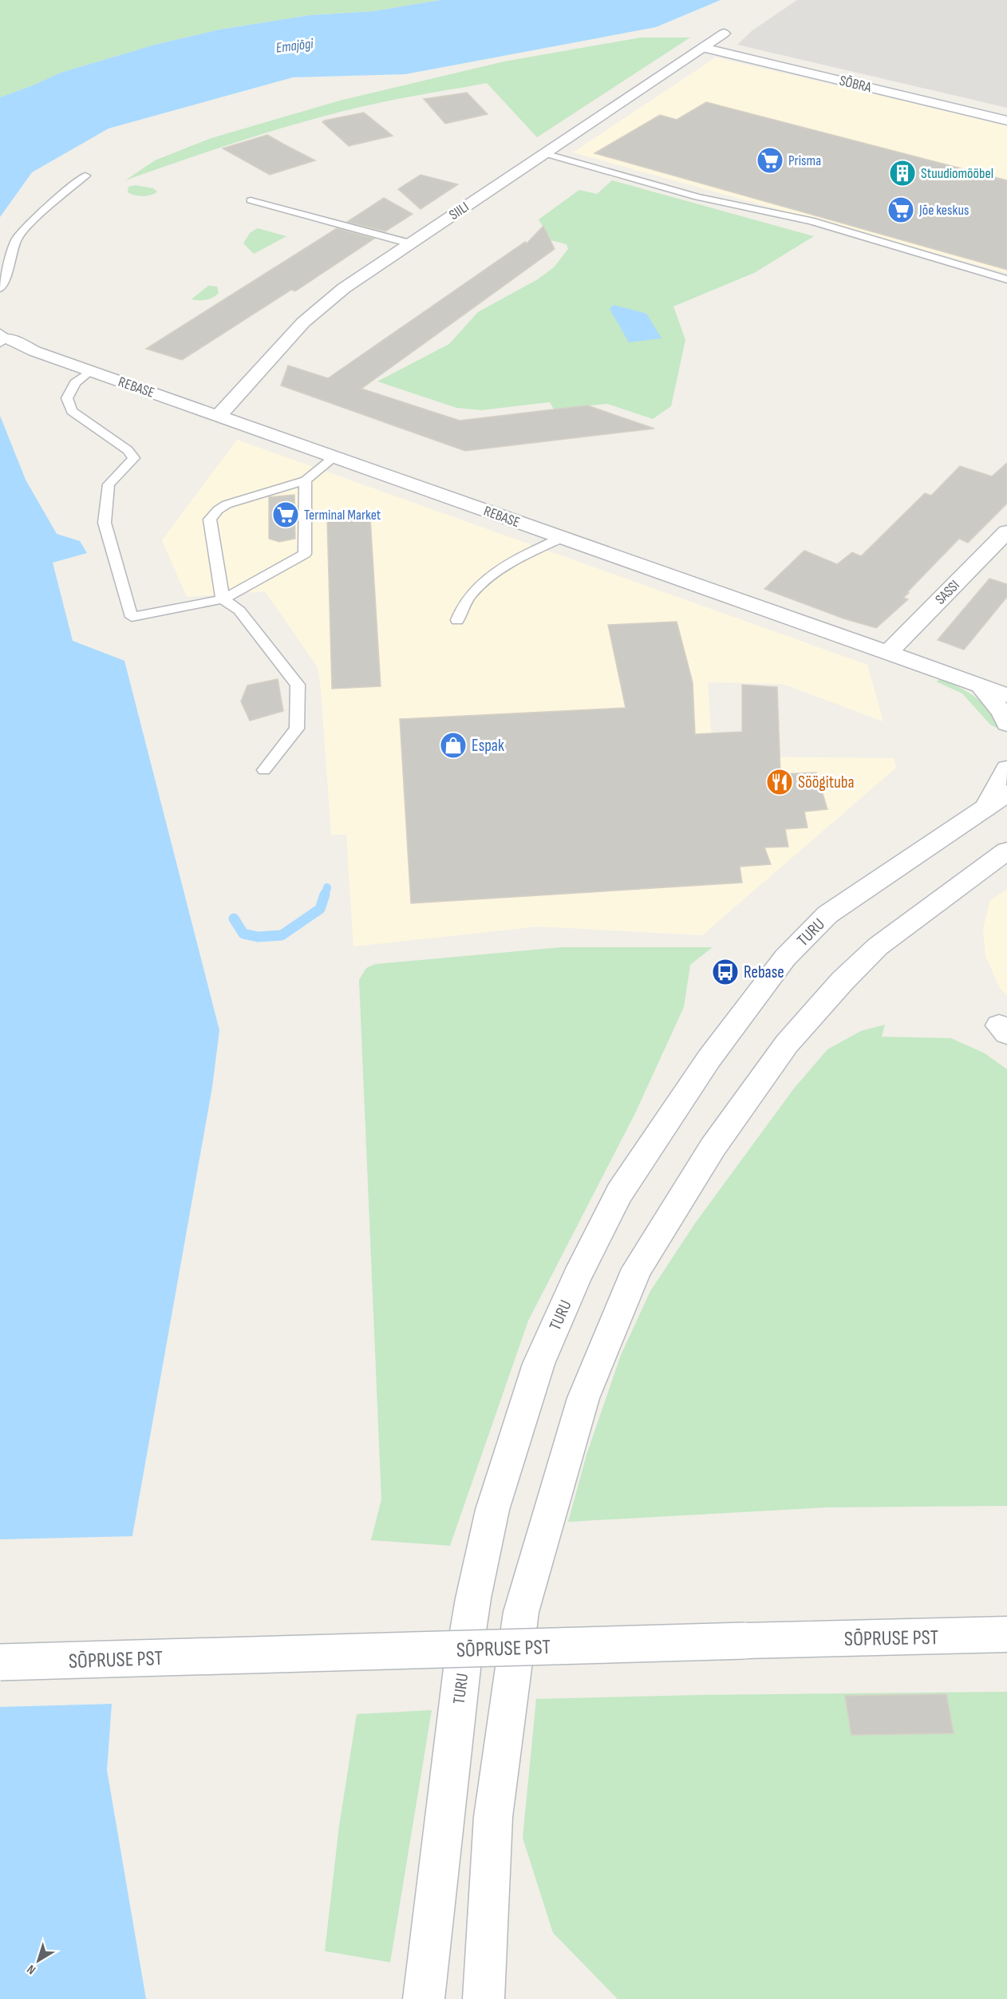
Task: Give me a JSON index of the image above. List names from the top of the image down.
{
  "streets": {
    "street": [
      "SÕBRA",
      "SIILI",
      "REBASE",
      "SASSI",
      "TURU",
      "SÕPRUSE PST"
    ]
  },
  "crossings": [
    ["SÕBRA", "SIILI"],
    ["SIILI", "REBASE"],
    ["REBASE", "SASSI"]
  ],
  "water": ["Emajõgi"],
  "places": {
    "supermarket": ["Prisma", "Jõe keskus", "Terminal Market"],
    "building": ["Stuudiomööbel"],
    "shop": ["Espak"],
    "restaurant": ["Söögituba"],
    "bus stop": ["Rebase"]
  },
  "north": "bottom left"
}
